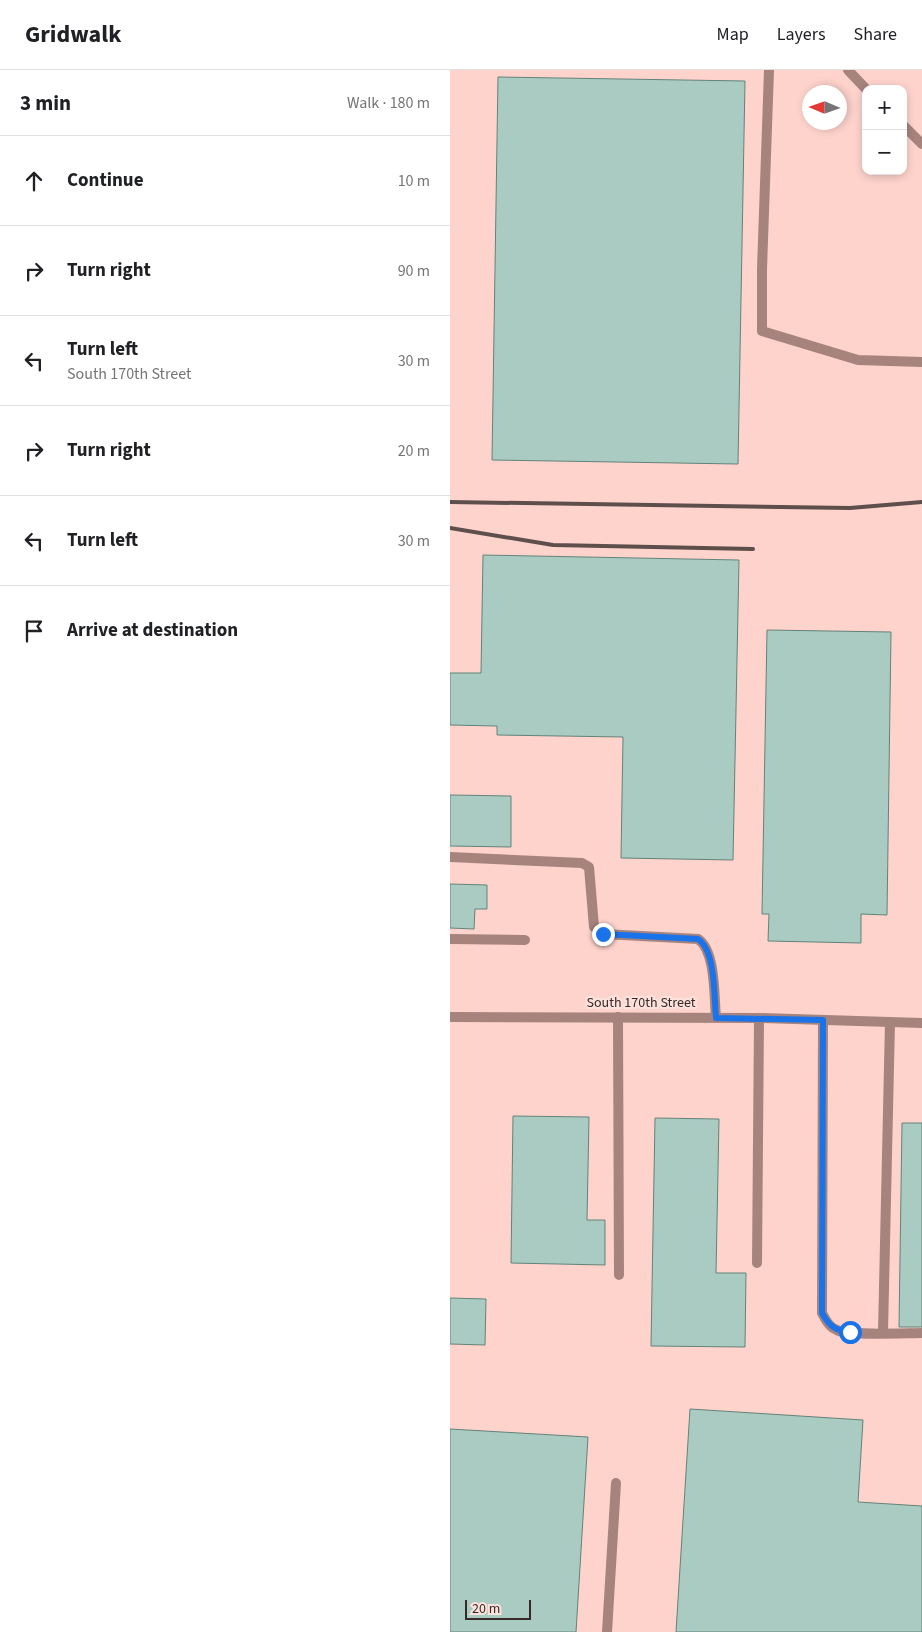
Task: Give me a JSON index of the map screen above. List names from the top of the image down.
{
  "streets": {
    "street": ["South 170th Street"]
  },
  "scale_bar": "20 m",
  "north": "left",
  "page": {
    "header": "Gridwalk",
    "nav": ["Map", "Layers", "Share"],
    "heading": ["3 min", "Walk · 180 m"],
    "map_buttons": ["+", "−"],
    "list": [
      ["Continue", "10 m"],
      ["Turn right", "90 m"],
      ["Turn left", "South 170th Street", "30 m"],
      ["Turn right", "20 m"],
      ["Turn left", "30 m"],
      "Arrive at destination"
    ],
    "scale": "20 m"
  }
}
